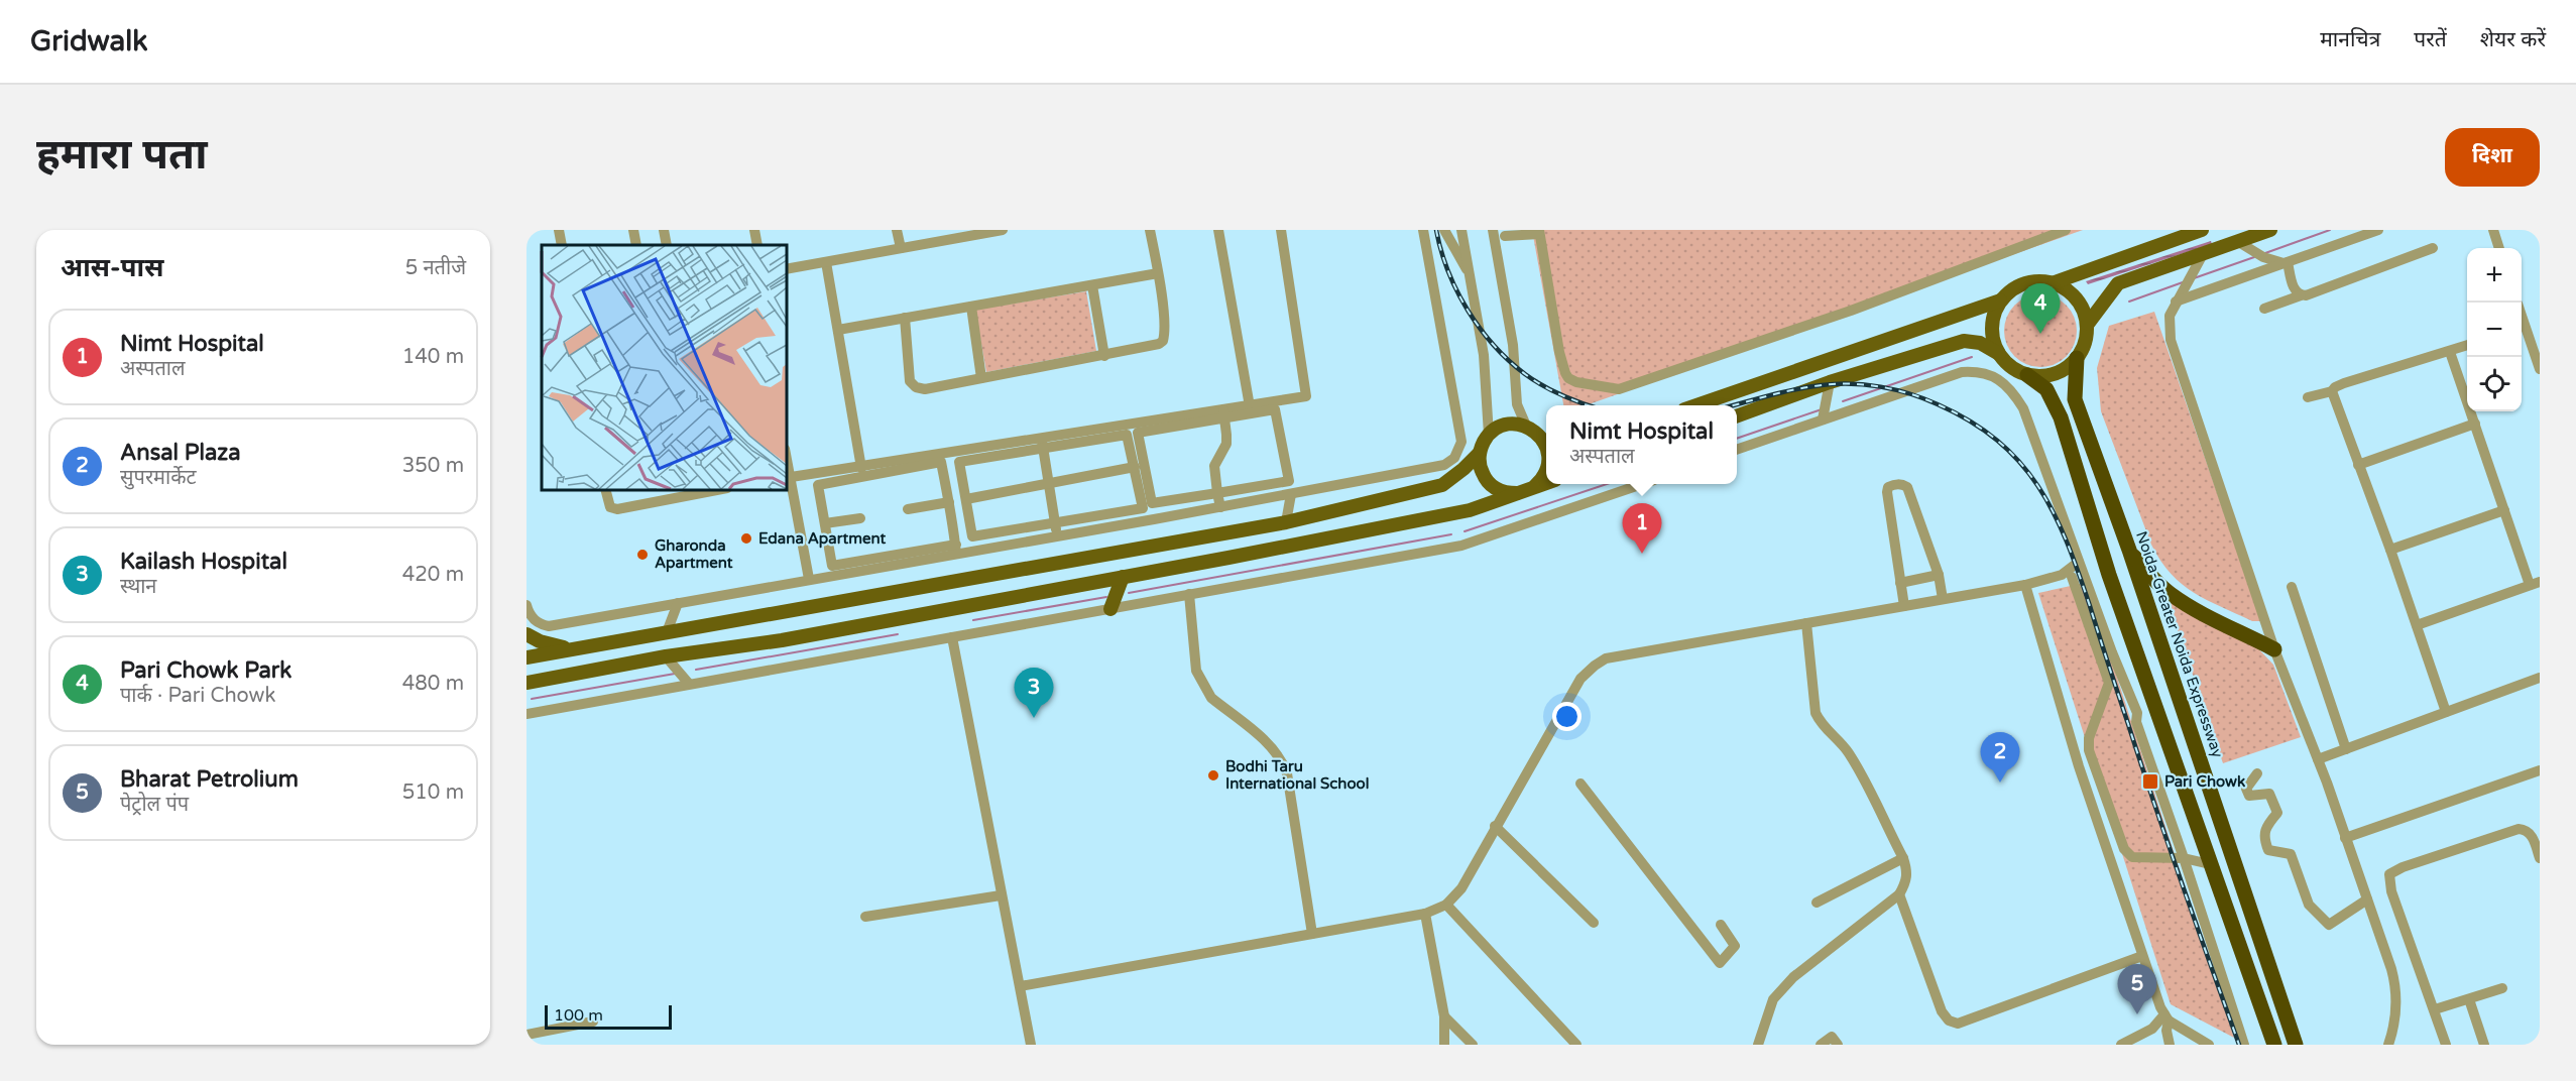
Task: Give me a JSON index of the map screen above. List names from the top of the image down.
{
  "streets": {
    "highway": ["Noida-Greater Noida Expressway"]
  },
  "places": {
    "other": ["Edana Apartment", "Gharonda Apartment", "Bodhi Taru International School"],
    "transit": ["Pari Chowk"]
  },
  "scale_bar": "100 m",
  "page": {
    "header": "Gridwalk",
    "nav": ["मानचित्र", "परतें", "शेयर करें"],
    "buttons": "दिशा",
    "title": "हमारा पता",
    "heading": ["आस-पास", "5 नतीजे"],
    "map_buttons": ["+", "−"],
    "pins": [
      "4",
      "1",
      "3",
      "2",
      "5"
    ],
    "list": [
      {
        "mark": "1",
        "name": "Nimt Hospital",
        "note": "अस्पताल",
        "value": "140 m"
      },
      {
        "mark": "2",
        "name": "Ansal Plaza",
        "note": "सुपरमार्केट",
        "value": "350 m"
      },
      {
        "mark": "3",
        "name": "Kailash Hospital",
        "note": "स्थान",
        "value": "420 m"
      },
      {
        "mark": "4",
        "name": "Pari Chowk Park",
        "note": "पार्क · Pari Chowk",
        "value": "480 m"
      },
      {
        "mark": "5",
        "name": "Bharat Petrolium",
        "note": "पेट्रोल पंप",
        "value": "510 m"
      }
    ],
    "popup": ["Nimt Hospital", "अस्पताल"],
    "scale": "100 m"
  }
}
